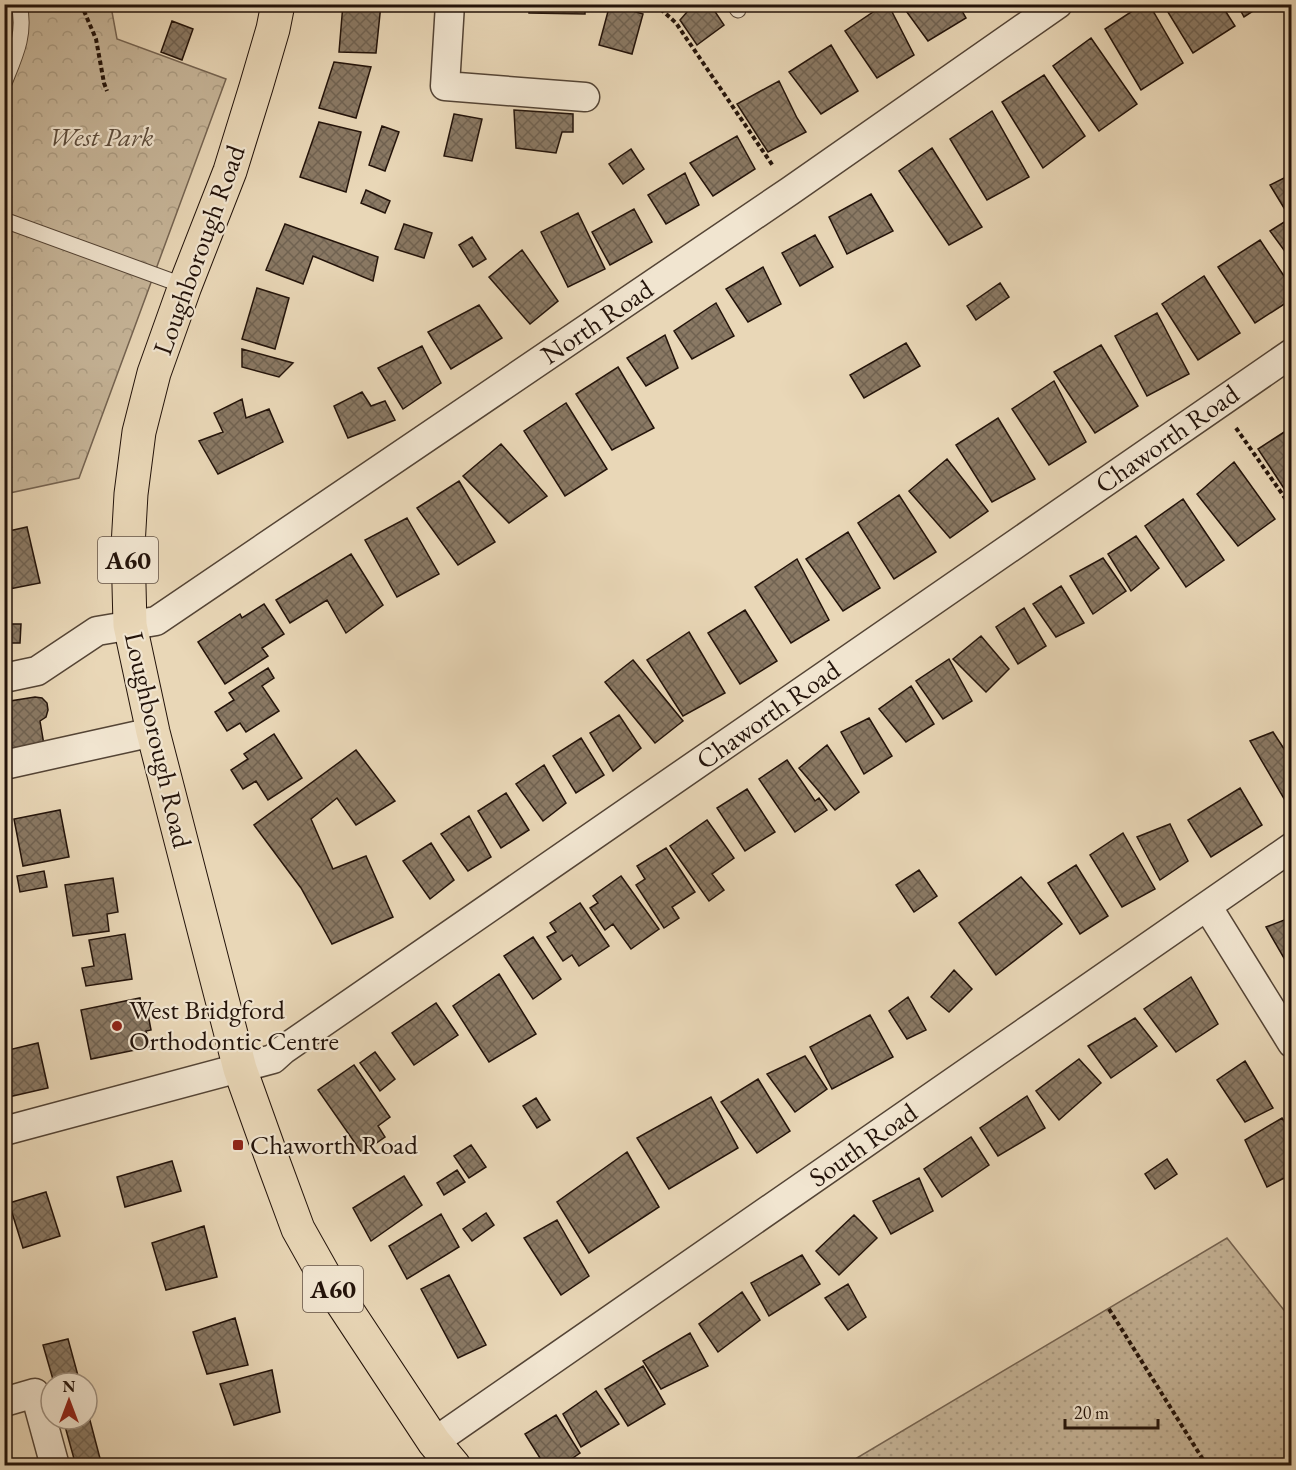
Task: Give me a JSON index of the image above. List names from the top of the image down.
{
  "streets": {
    "main road": ["Loughborough Road", "A60"],
    "street": ["North Road", "Chaworth Road", "South Road"]
  },
  "crossings": [
    ["Loughborough Road", "North Road"],
    ["Loughborough Road", "Chaworth Road"],
    ["Loughborough Road", "South Road"]
  ],
  "parks": ["West Park"],
  "places": {
    "other": ["West Bridgford Orthodontic Centre"],
    "transit": ["Chaworth Road"]
  },
  "scale_bar": "20 m",
  "north": "top"
}
